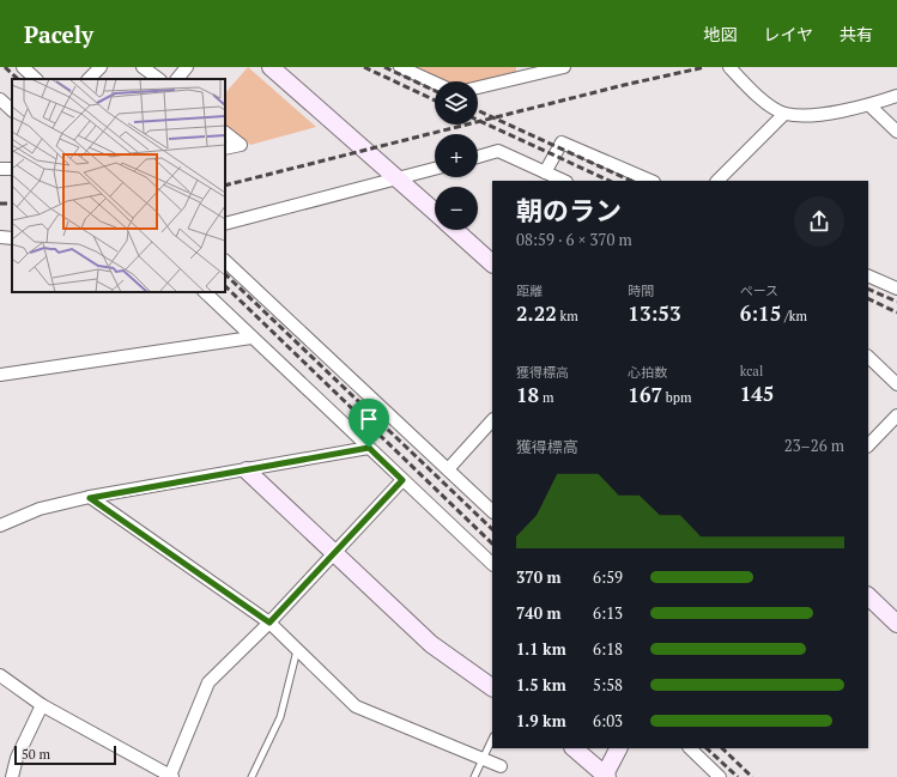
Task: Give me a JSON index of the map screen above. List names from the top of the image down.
{
  "scale_bar": "50 m",
  "page": {
    "header": "Pacely",
    "nav": ["地図", "レイヤ", "共有"],
    "map_buttons": ["+", "−"],
    "heading": ["朝のラン", "08:59 · 6 × 370 m"],
    "stats": [
      ["距離", "2.22 km"],
      ["時間", "13:53"],
      ["ペース", "6:15 /km"],
      ["獲得標高", "18 m"],
      ["心拍数", "167 bpm"],
      ["kcal", "145"]
    ],
    "chart": ["獲得標高", "23–26 m"],
    "list": [
      {
        "name": "370 m",
        "note": "6:59"
      },
      {
        "name": "740 m",
        "note": "6:13"
      },
      {
        "name": "1.1 km",
        "note": "6:18"
      },
      {
        "name": "1.5 km",
        "note": "5:58"
      },
      {
        "name": "1.9 km",
        "note": "6:03"
      }
    ],
    "scale": "50 m"
  }
}
